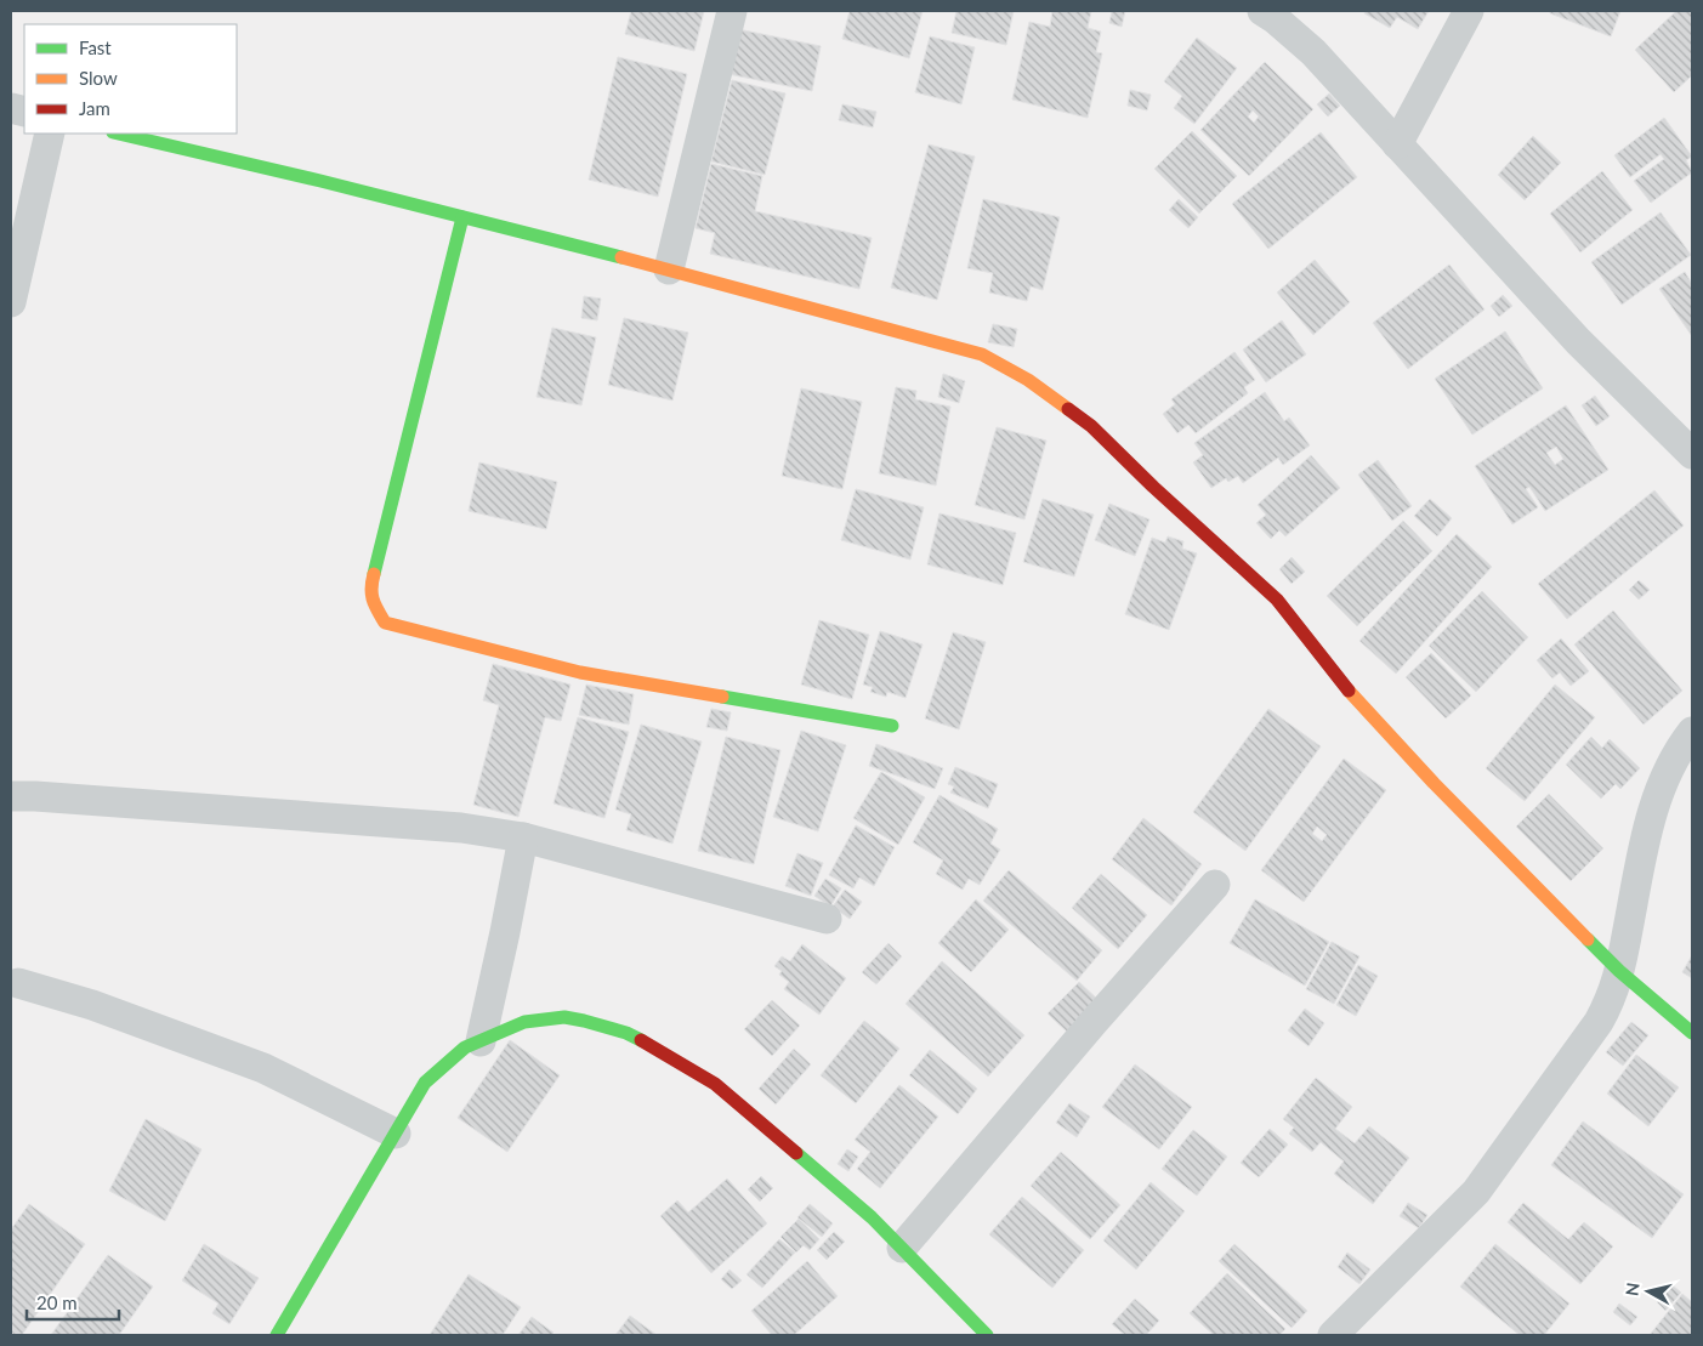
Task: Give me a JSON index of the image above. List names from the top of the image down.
{
  "legend": ["Fast", "Slow", "Jam"],
  "scale_bar": "20 m",
  "north": "left"
}
